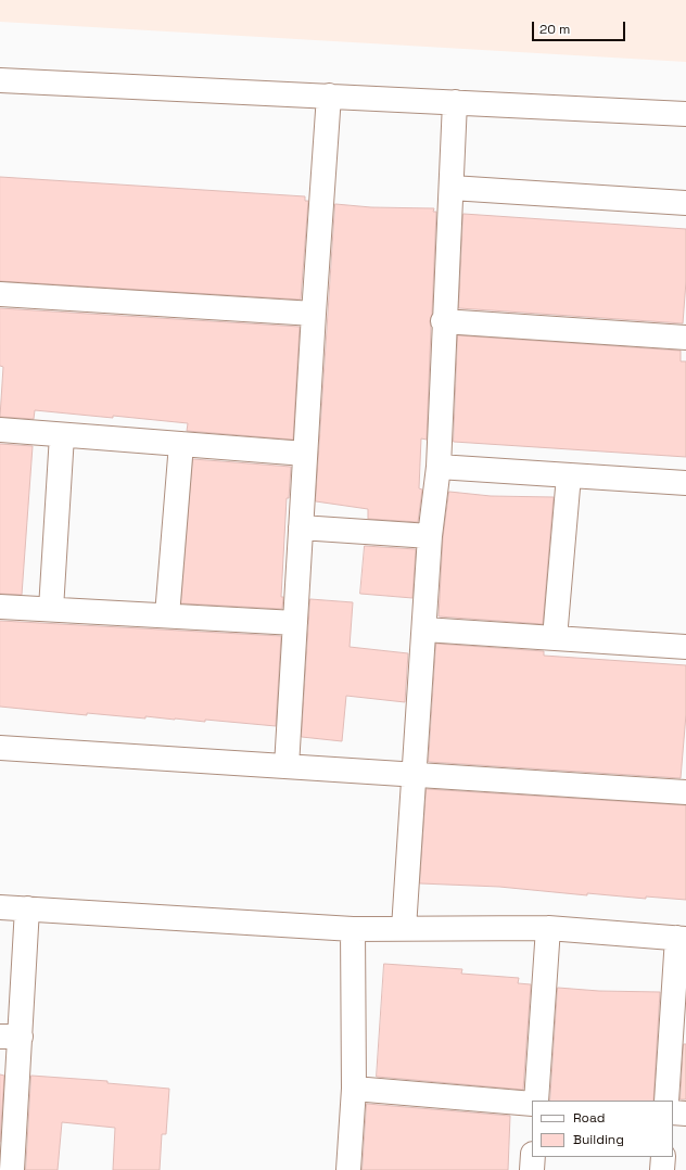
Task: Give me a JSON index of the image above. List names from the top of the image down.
{
  "legend": ["Road", "Building"],
  "scale_bar": "20 m"
}
